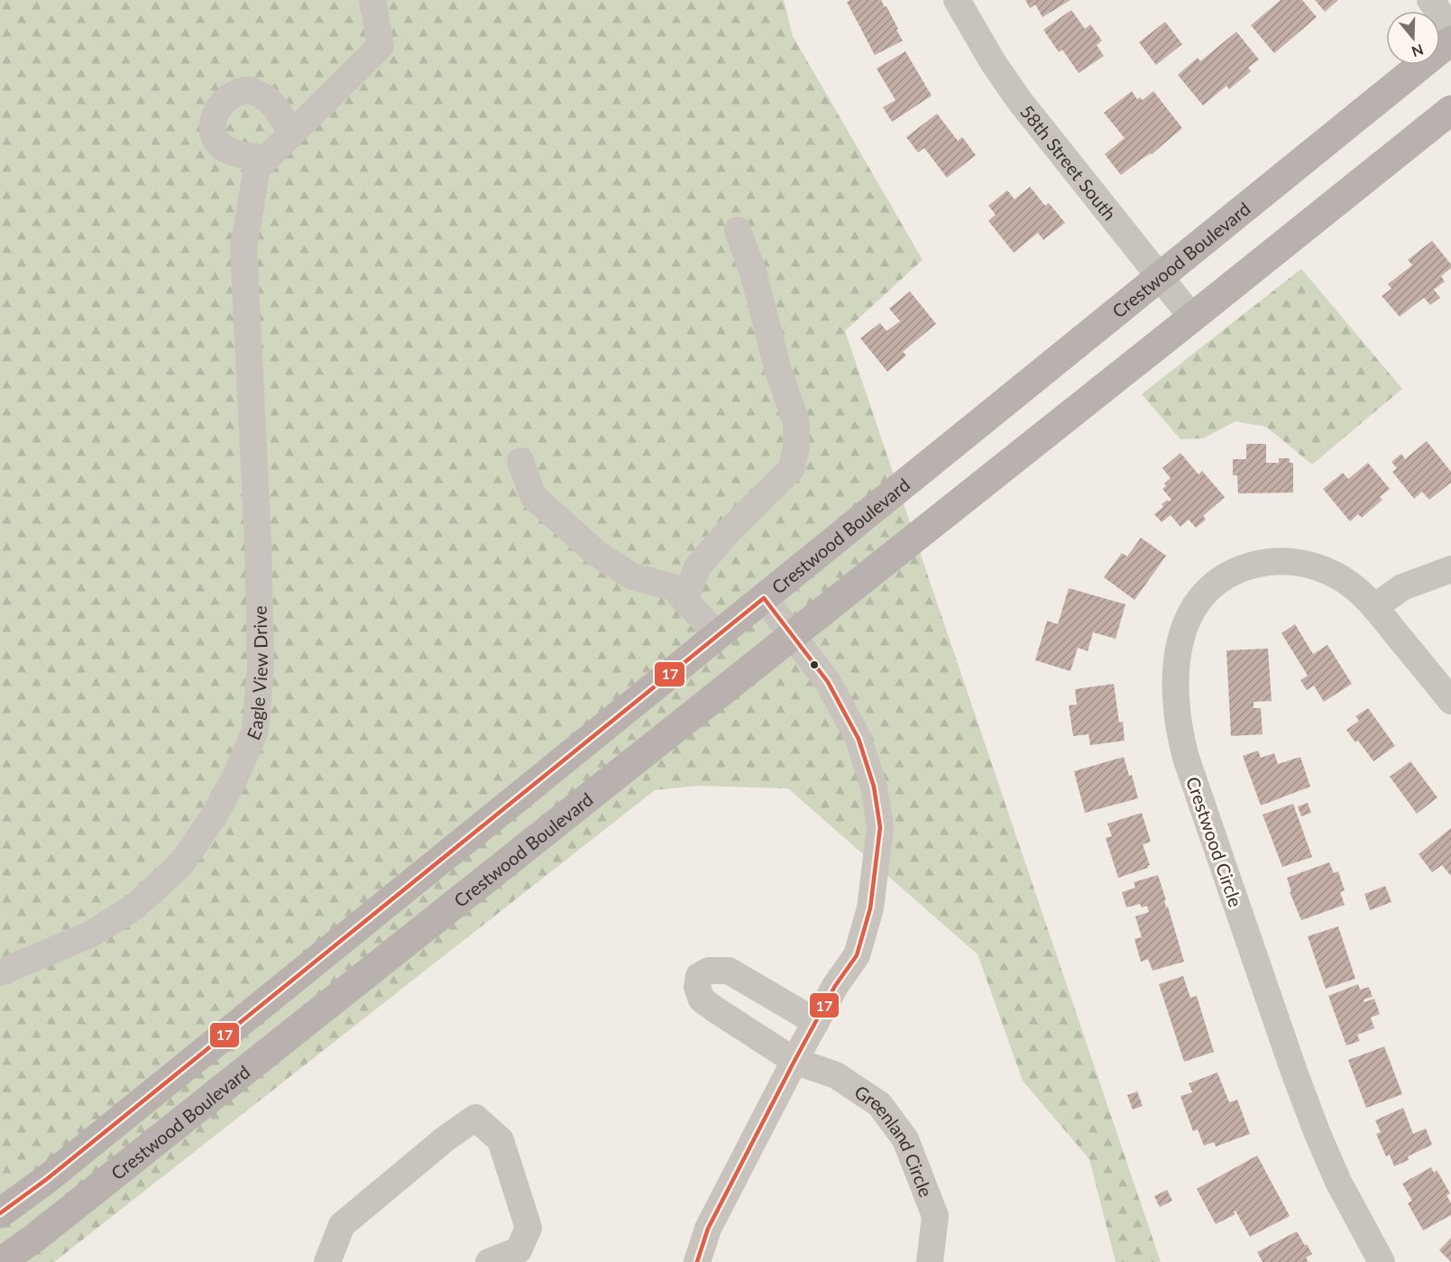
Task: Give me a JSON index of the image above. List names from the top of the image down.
{
  "streets": {
    "main road": ["Crestwood Boulevard"],
    "street": [
      "58th Street South",
      "Eagle View Drive",
      "Crestwood Circle",
      "Greenland Circle"
    ]
  },
  "crossings": [
    ["58th Street South", "Crestwood Boulevard"]
  ],
  "lines": ["transit line 17"],
  "north": "bottom"
}
